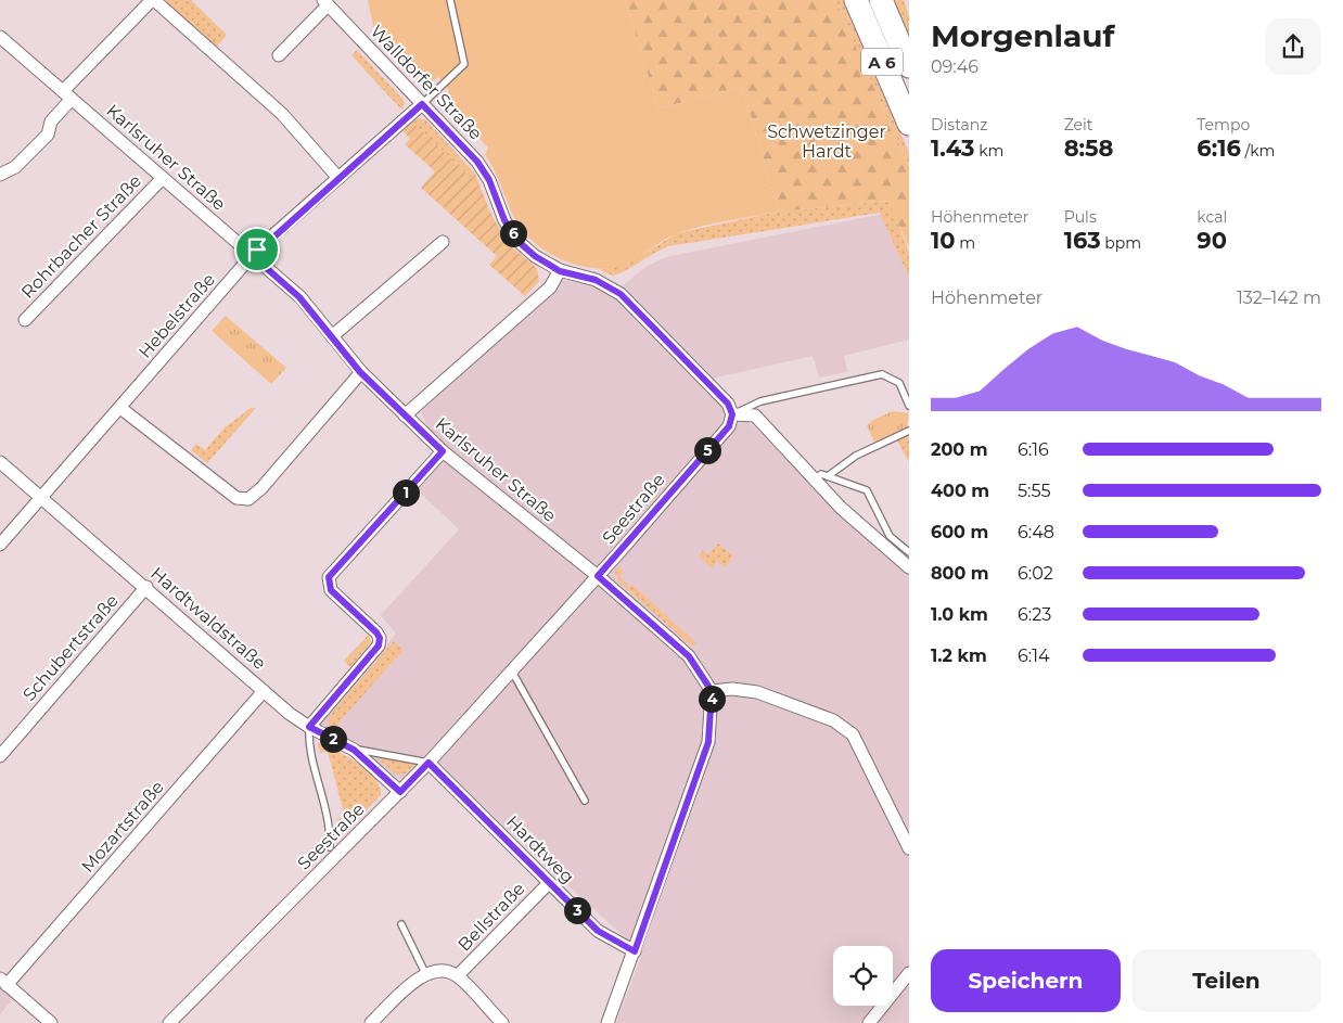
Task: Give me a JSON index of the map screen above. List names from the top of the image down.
{
  "streets": {
    "highway": ["A 6"],
    "street": [
      "Walldorfer Straße",
      "Karlsruher Straße",
      "Rohrbacher Straße",
      "Hebelstraße",
      "Seestraße",
      "Hardtwaldstraße",
      "Schubertstraße",
      "Mozartstraße",
      "Hardtweg",
      "Bellstraße"
    ]
  },
  "crossings": [
    ["Walldorfer Straße", "Hebelstraße"],
    ["Walldorfer Straße", "Seestraße"],
    ["Karlsruher Straße", "Rohrbacher Straße"],
    ["Karlsruher Straße", "Hebelstraße"],
    ["Karlsruher Straße", "Seestraße"],
    ["Hebelstraße", "Hardtwaldstraße"],
    ["Seestraße", "Hardtwaldstraße"],
    ["Seestraße", "Hardtweg"],
    ["Hardtwaldstraße", "Schubertstraße"],
    ["Hardtwaldstraße", "Mozartstraße"],
    ["Hardtweg", "Bellstraße"]
  ],
  "parks": ["Schwetzinger Hardt"],
  "page": {
    "heading": ["Morgenlauf", "09:46"],
    "stats": [
      ["Distanz", "1.43 km"],
      ["Zeit", "8:58"],
      ["Tempo", "6:16 /km"],
      ["Höhenmeter", "10 m"],
      ["Puls", "163 bpm"],
      ["kcal", "90"]
    ],
    "pins": [
      "6",
      "5",
      "1",
      "4",
      "2",
      "3"
    ],
    "chart": ["Höhenmeter", "132–142 m"],
    "list": [
      {
        "name": "200 m",
        "note": "6:16"
      },
      {
        "name": "400 m",
        "note": "5:55"
      },
      {
        "name": "600 m",
        "note": "6:48"
      },
      {
        "name": "800 m",
        "note": "6:02"
      },
      {
        "name": "1.0 km",
        "note": "6:23"
      },
      {
        "name": "1.2 km",
        "note": "6:14"
      }
    ],
    "buttons": ["Speichern", "Teilen"]
  }
}
